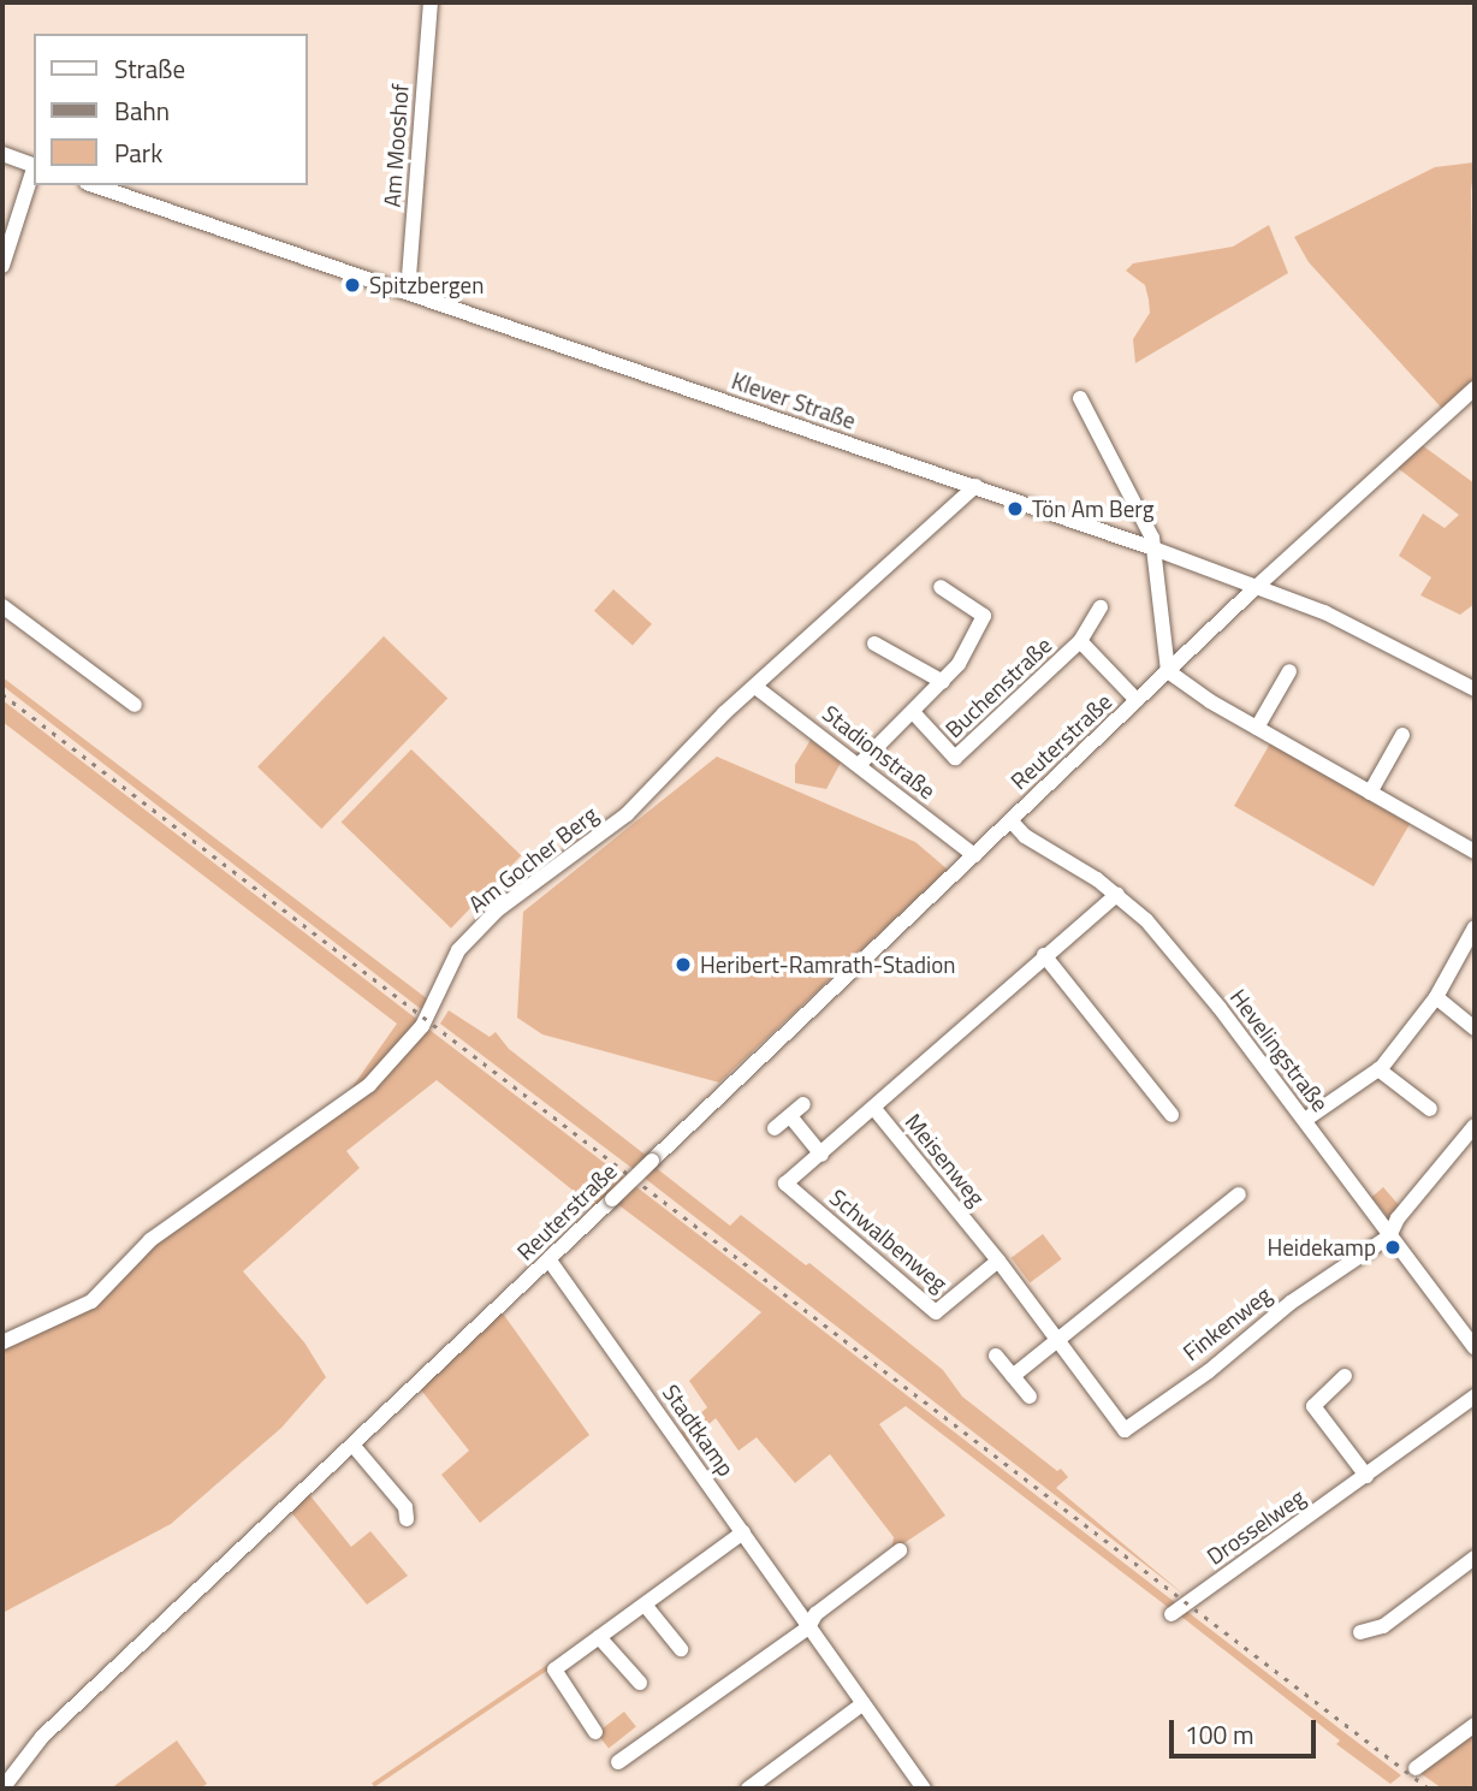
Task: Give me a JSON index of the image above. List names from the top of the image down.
{
  "streets": {
    "street": [
      "Am Mooshof",
      "Klever Straße",
      "Buchenstraße",
      "Reuterstraße",
      "Stadionstraße",
      "Am Gocher Berg",
      "Hevelingstraße",
      "Meisenweg",
      "Schwalbenweg",
      "Finkenweg",
      "Stadtkamp",
      "Drosselweg"
    ]
  },
  "crossings": [
    ["Am Mooshof", "Klever Straße"],
    ["Klever Straße", "Reuterstraße"],
    ["Klever Straße", "Am Gocher Berg"],
    ["Buchenstraße", "Reuterstraße"],
    ["Reuterstraße", "Stadionstraße"],
    ["Reuterstraße", "Hevelingstraße"],
    ["Reuterstraße", "Stadtkamp"],
    ["Stadionstraße", "Am Gocher Berg"],
    ["Hevelingstraße", "Meisenweg"],
    ["Hevelingstraße", "Finkenweg"],
    ["Meisenweg", "Schwalbenweg"],
    ["Meisenweg", "Finkenweg"]
  ],
  "places": [
    "Spitzbergen",
    "Tön Am Berg",
    "Heribert-Ramrath-Stadion",
    "Heidekamp"
  ],
  "legend": ["Straße", "Bahn", "Park"],
  "scale_bar": "100 m"
}
